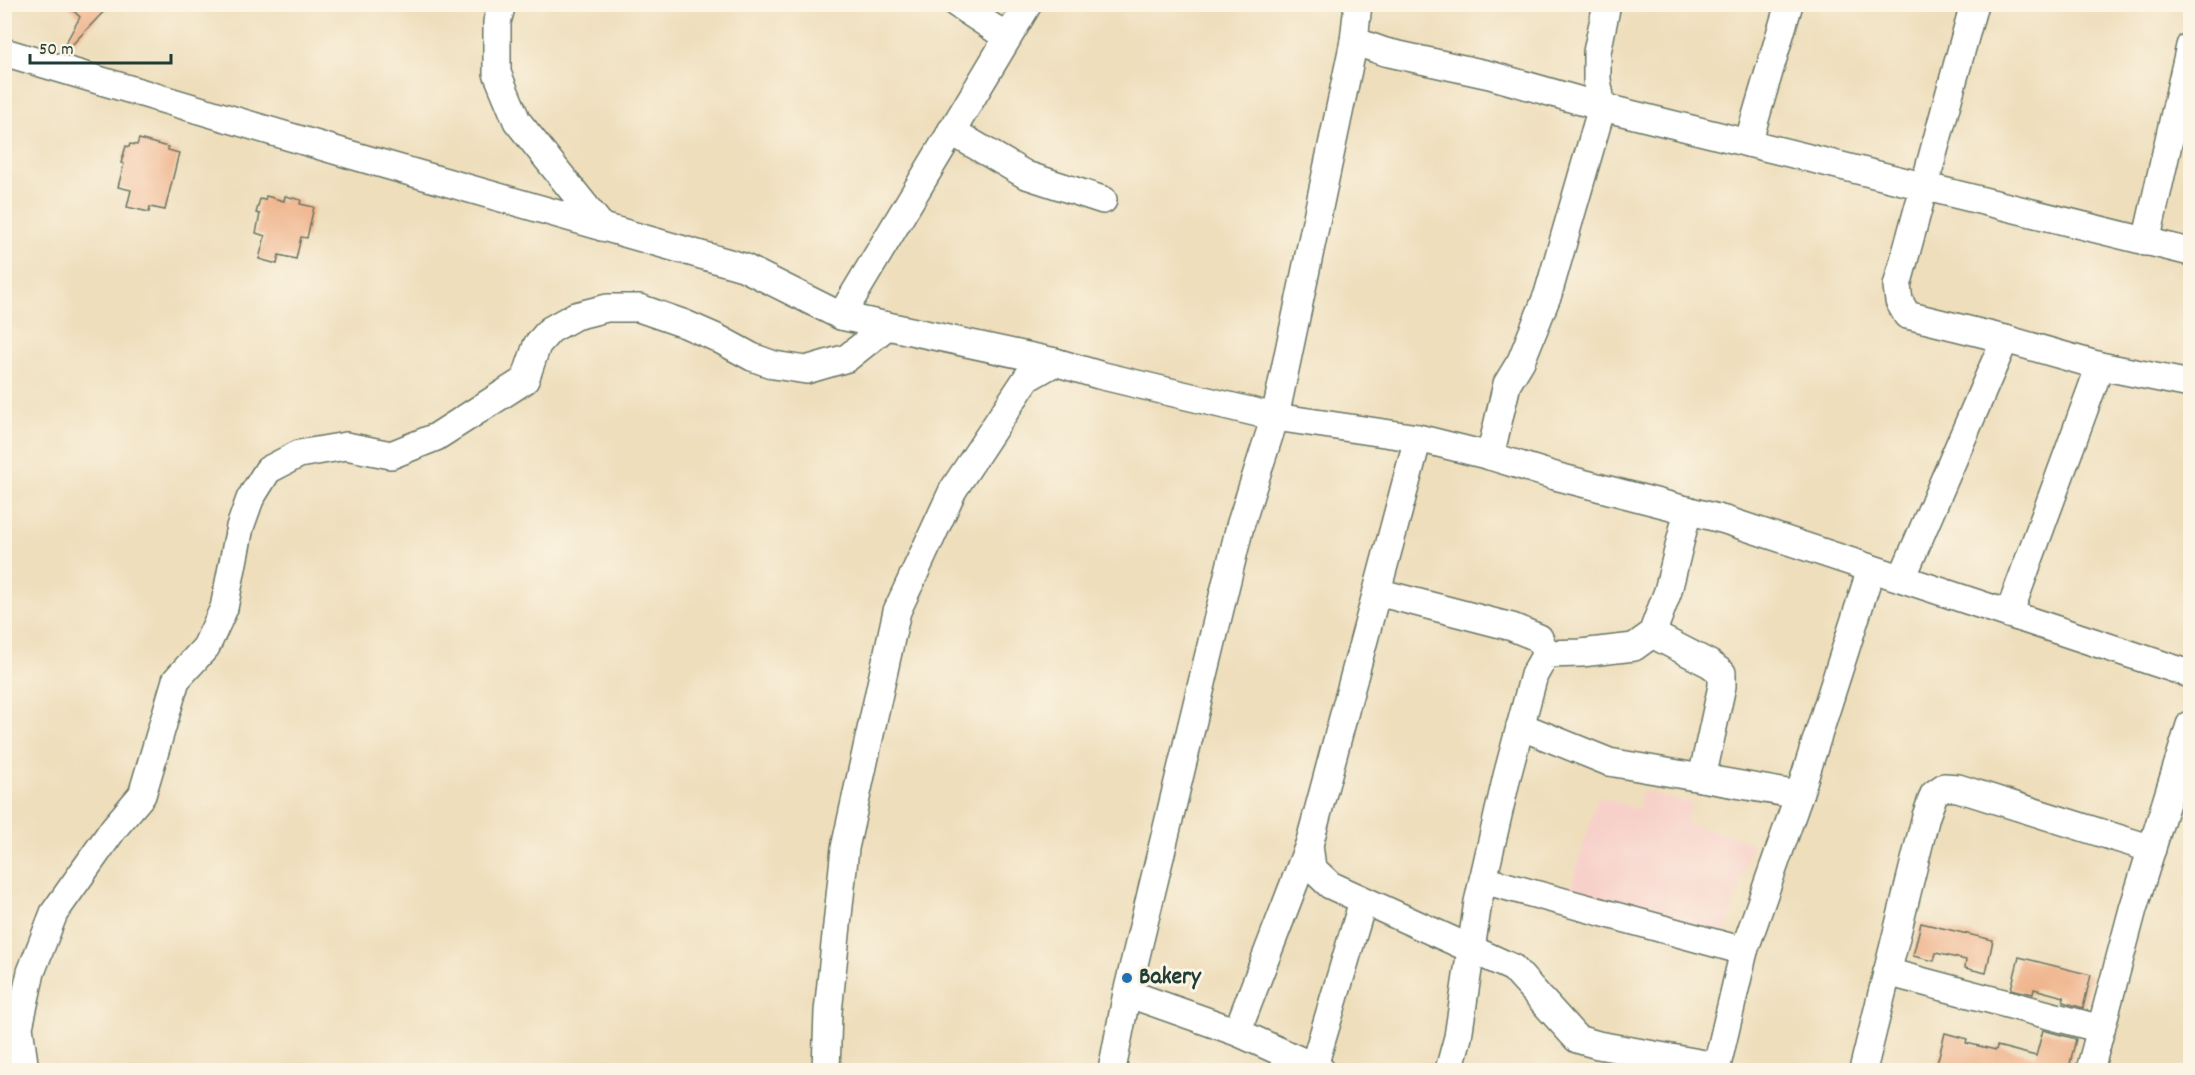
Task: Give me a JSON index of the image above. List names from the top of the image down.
{
  "places": ["Bakery"],
  "scale_bar": "50 m"
}
